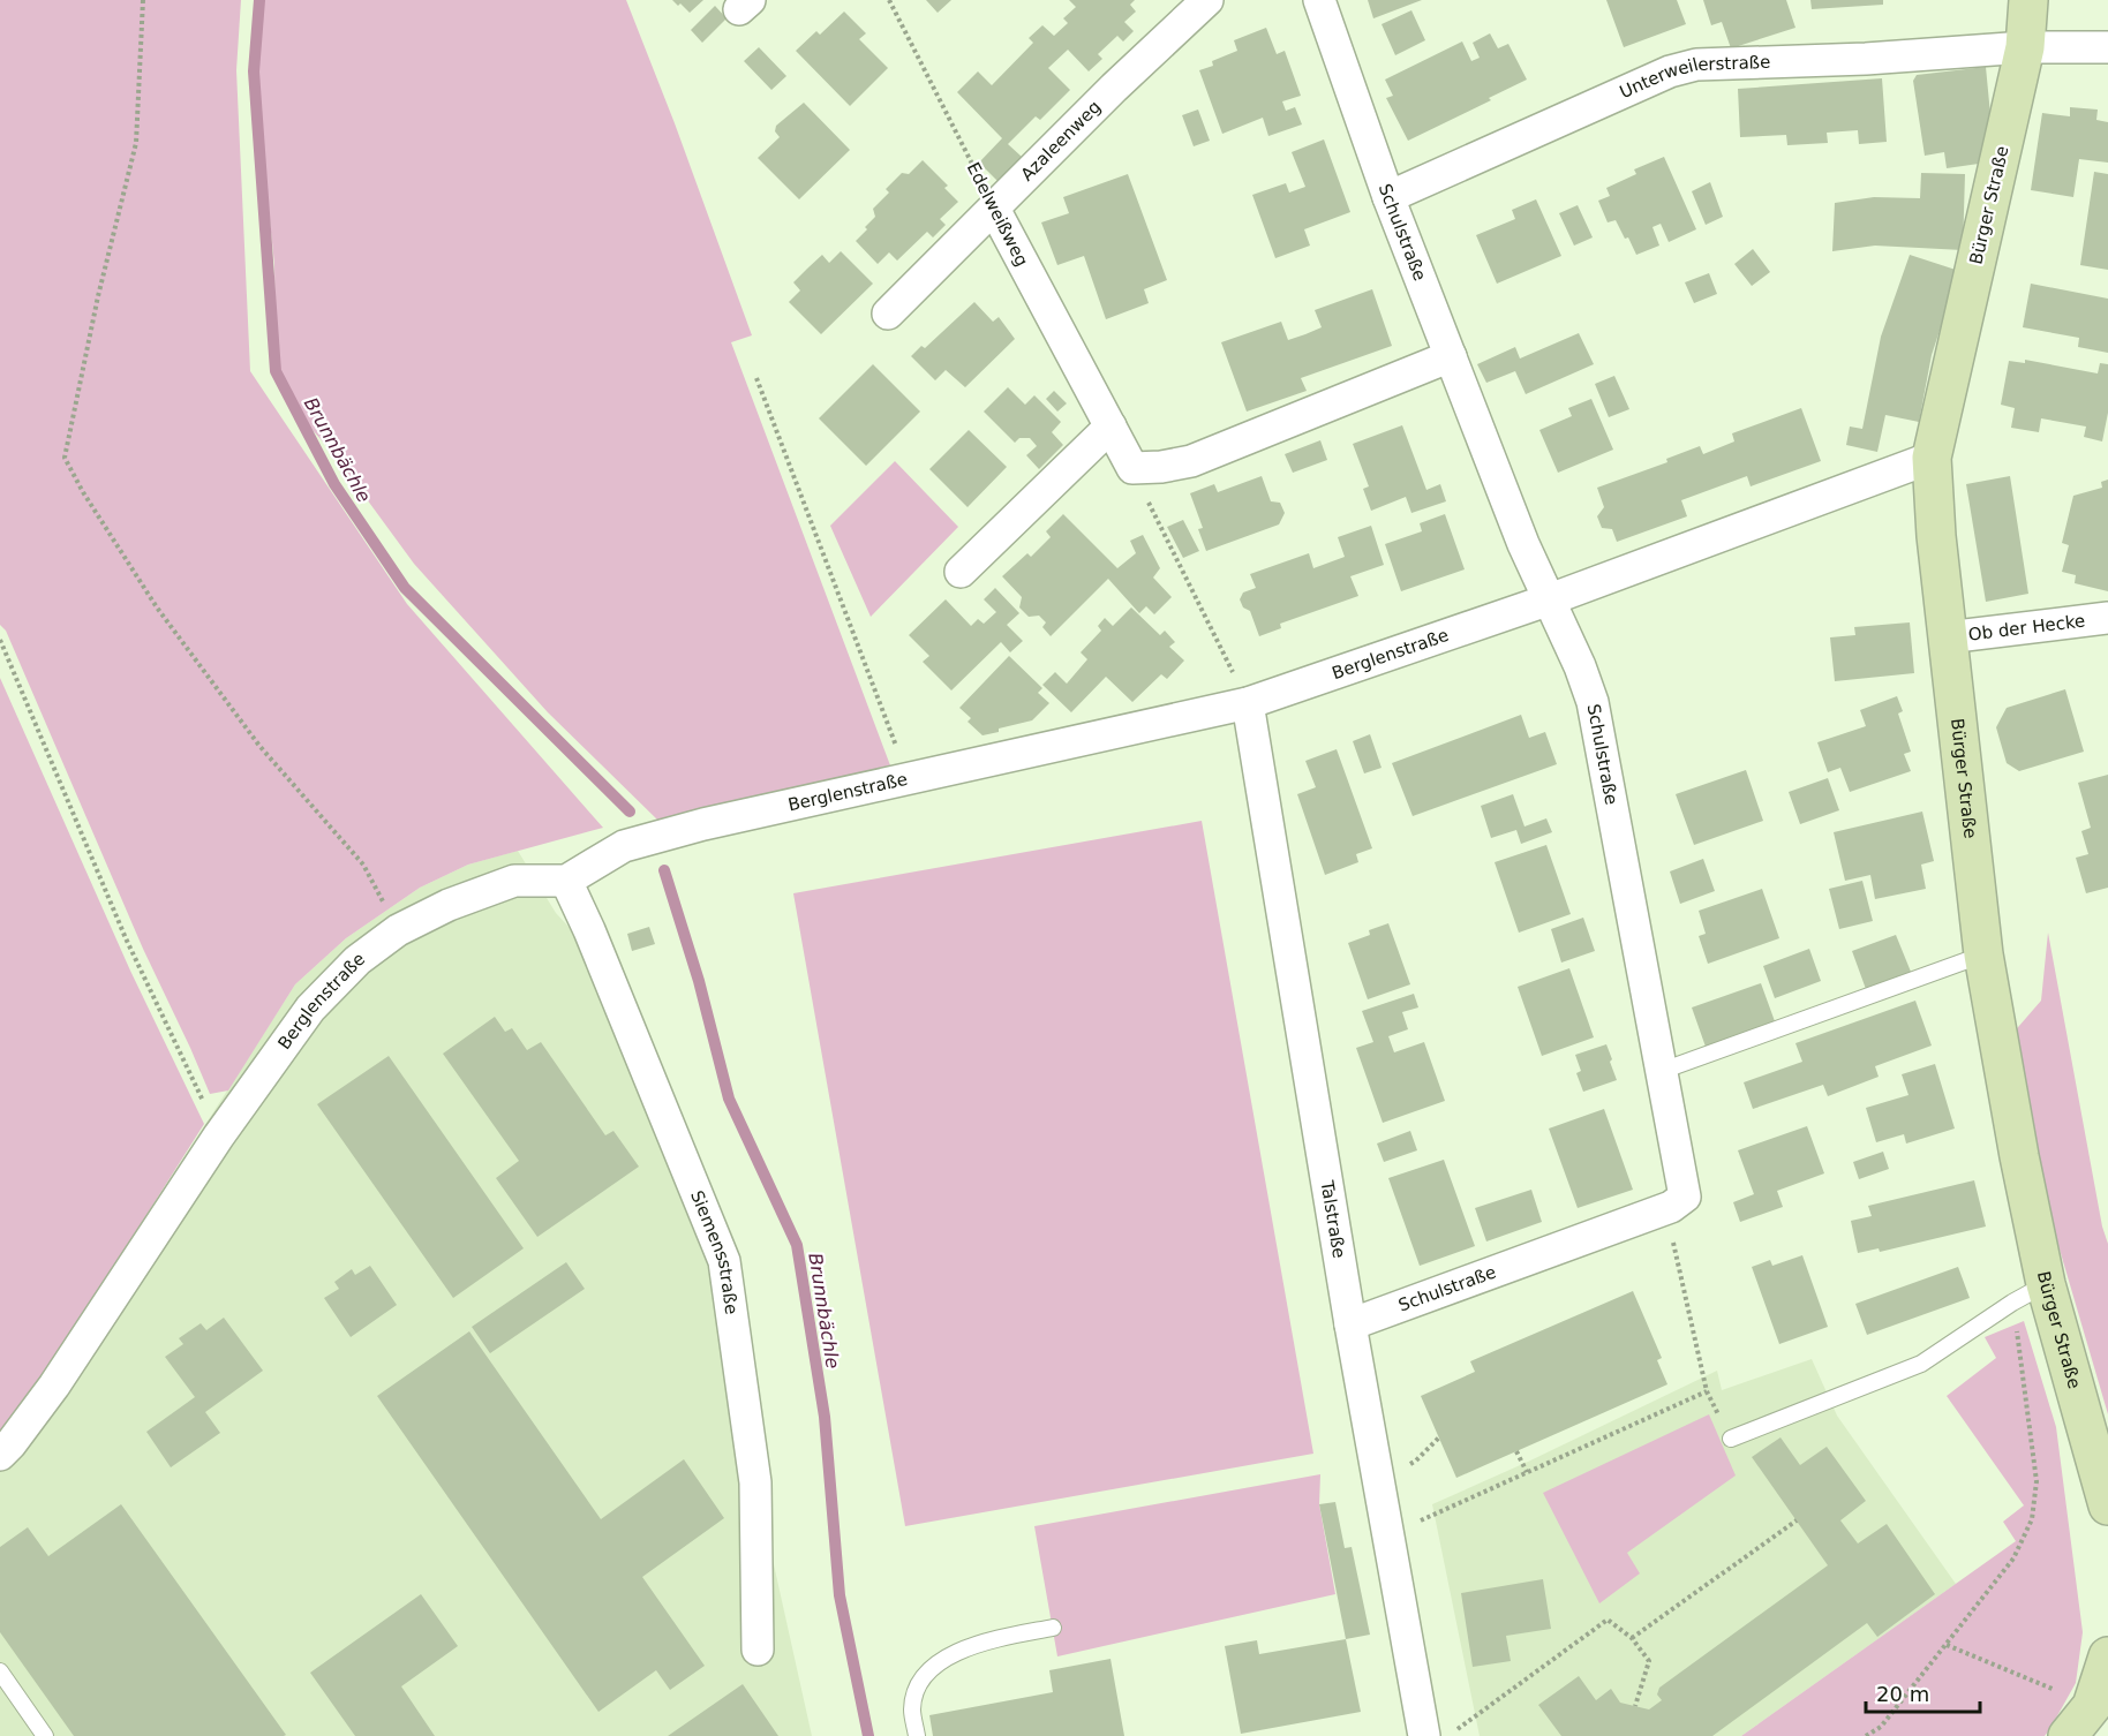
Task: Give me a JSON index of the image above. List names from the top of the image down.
{
  "streets": {
    "street": [
      "Unterweilerstraße",
      "Azaleenweg",
      "Bürger Straße",
      "Edelweißweg",
      "Schulstraße",
      "Ob der Hecke",
      "Berglenstraße",
      "Talstraße",
      "Siemensstraße"
    ]
  },
  "crossings": [
    ["Unterweilerstraße", "Bürger Straße"],
    ["Unterweilerstraße", "Schulstraße"],
    ["Azaleenweg", "Edelweißweg"],
    ["Bürger Straße", "Ob der Hecke"],
    ["Bürger Straße", "Berglenstraße"],
    ["Schulstraße", "Berglenstraße"],
    ["Schulstraße", "Talstraße"],
    ["Berglenstraße", "Talstraße"],
    ["Berglenstraße", "Siemensstraße"]
  ],
  "water": ["Brunnbächle"],
  "scale_bar": "20 m"
}
